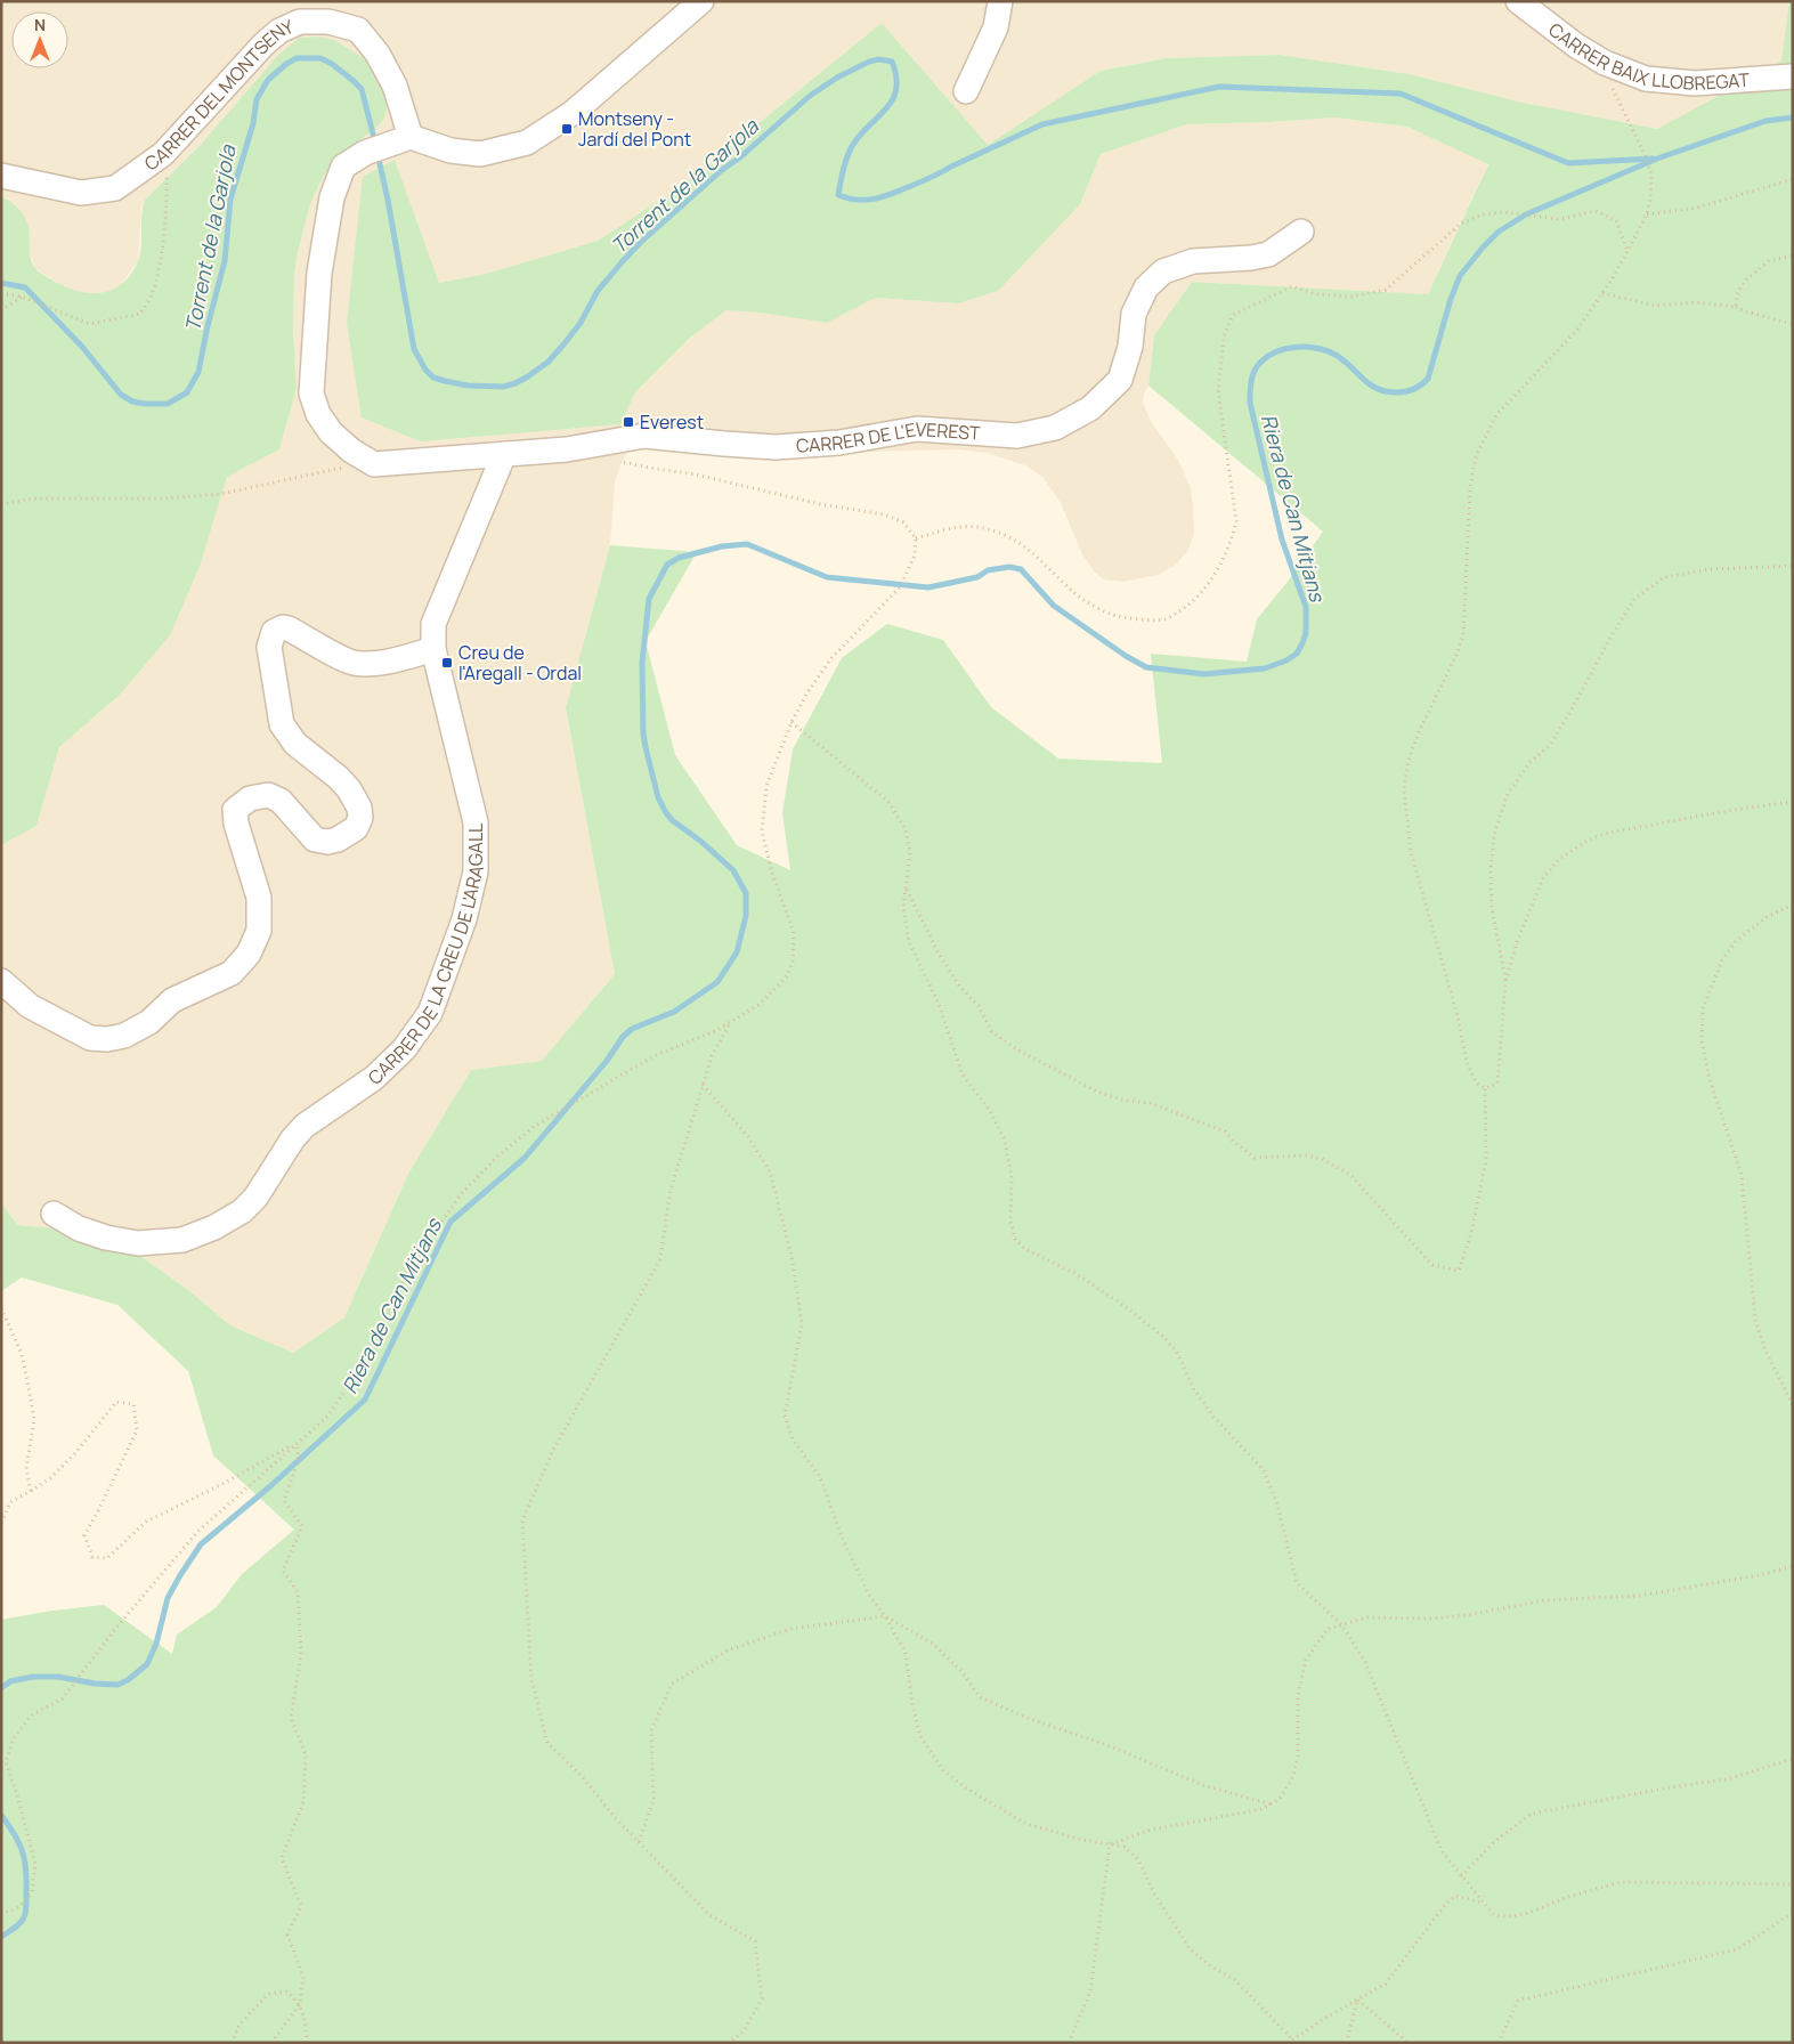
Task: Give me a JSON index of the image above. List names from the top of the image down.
{
  "streets": {
    "street": [
      "CARRER BAIX LLOBREGAT",
      "CARRER DEL MONTSENY",
      "CARRER DE L'EVEREST",
      "CARRER DE LA CREU DE L'ARAGALL"
    ]
  },
  "crossings": [
    ["CARRER DE L'EVEREST", "CARRER DE LA CREU DE L'ARAGALL"]
  ],
  "water": ["Torrent de la Garjola", "Riera de Can Mitjans"],
  "places": {
    "transit": ["Montseny - Jardí del Pont", "Everest", "Creu de l'Aregall - Ordal"]
  },
  "north": "top"
}
